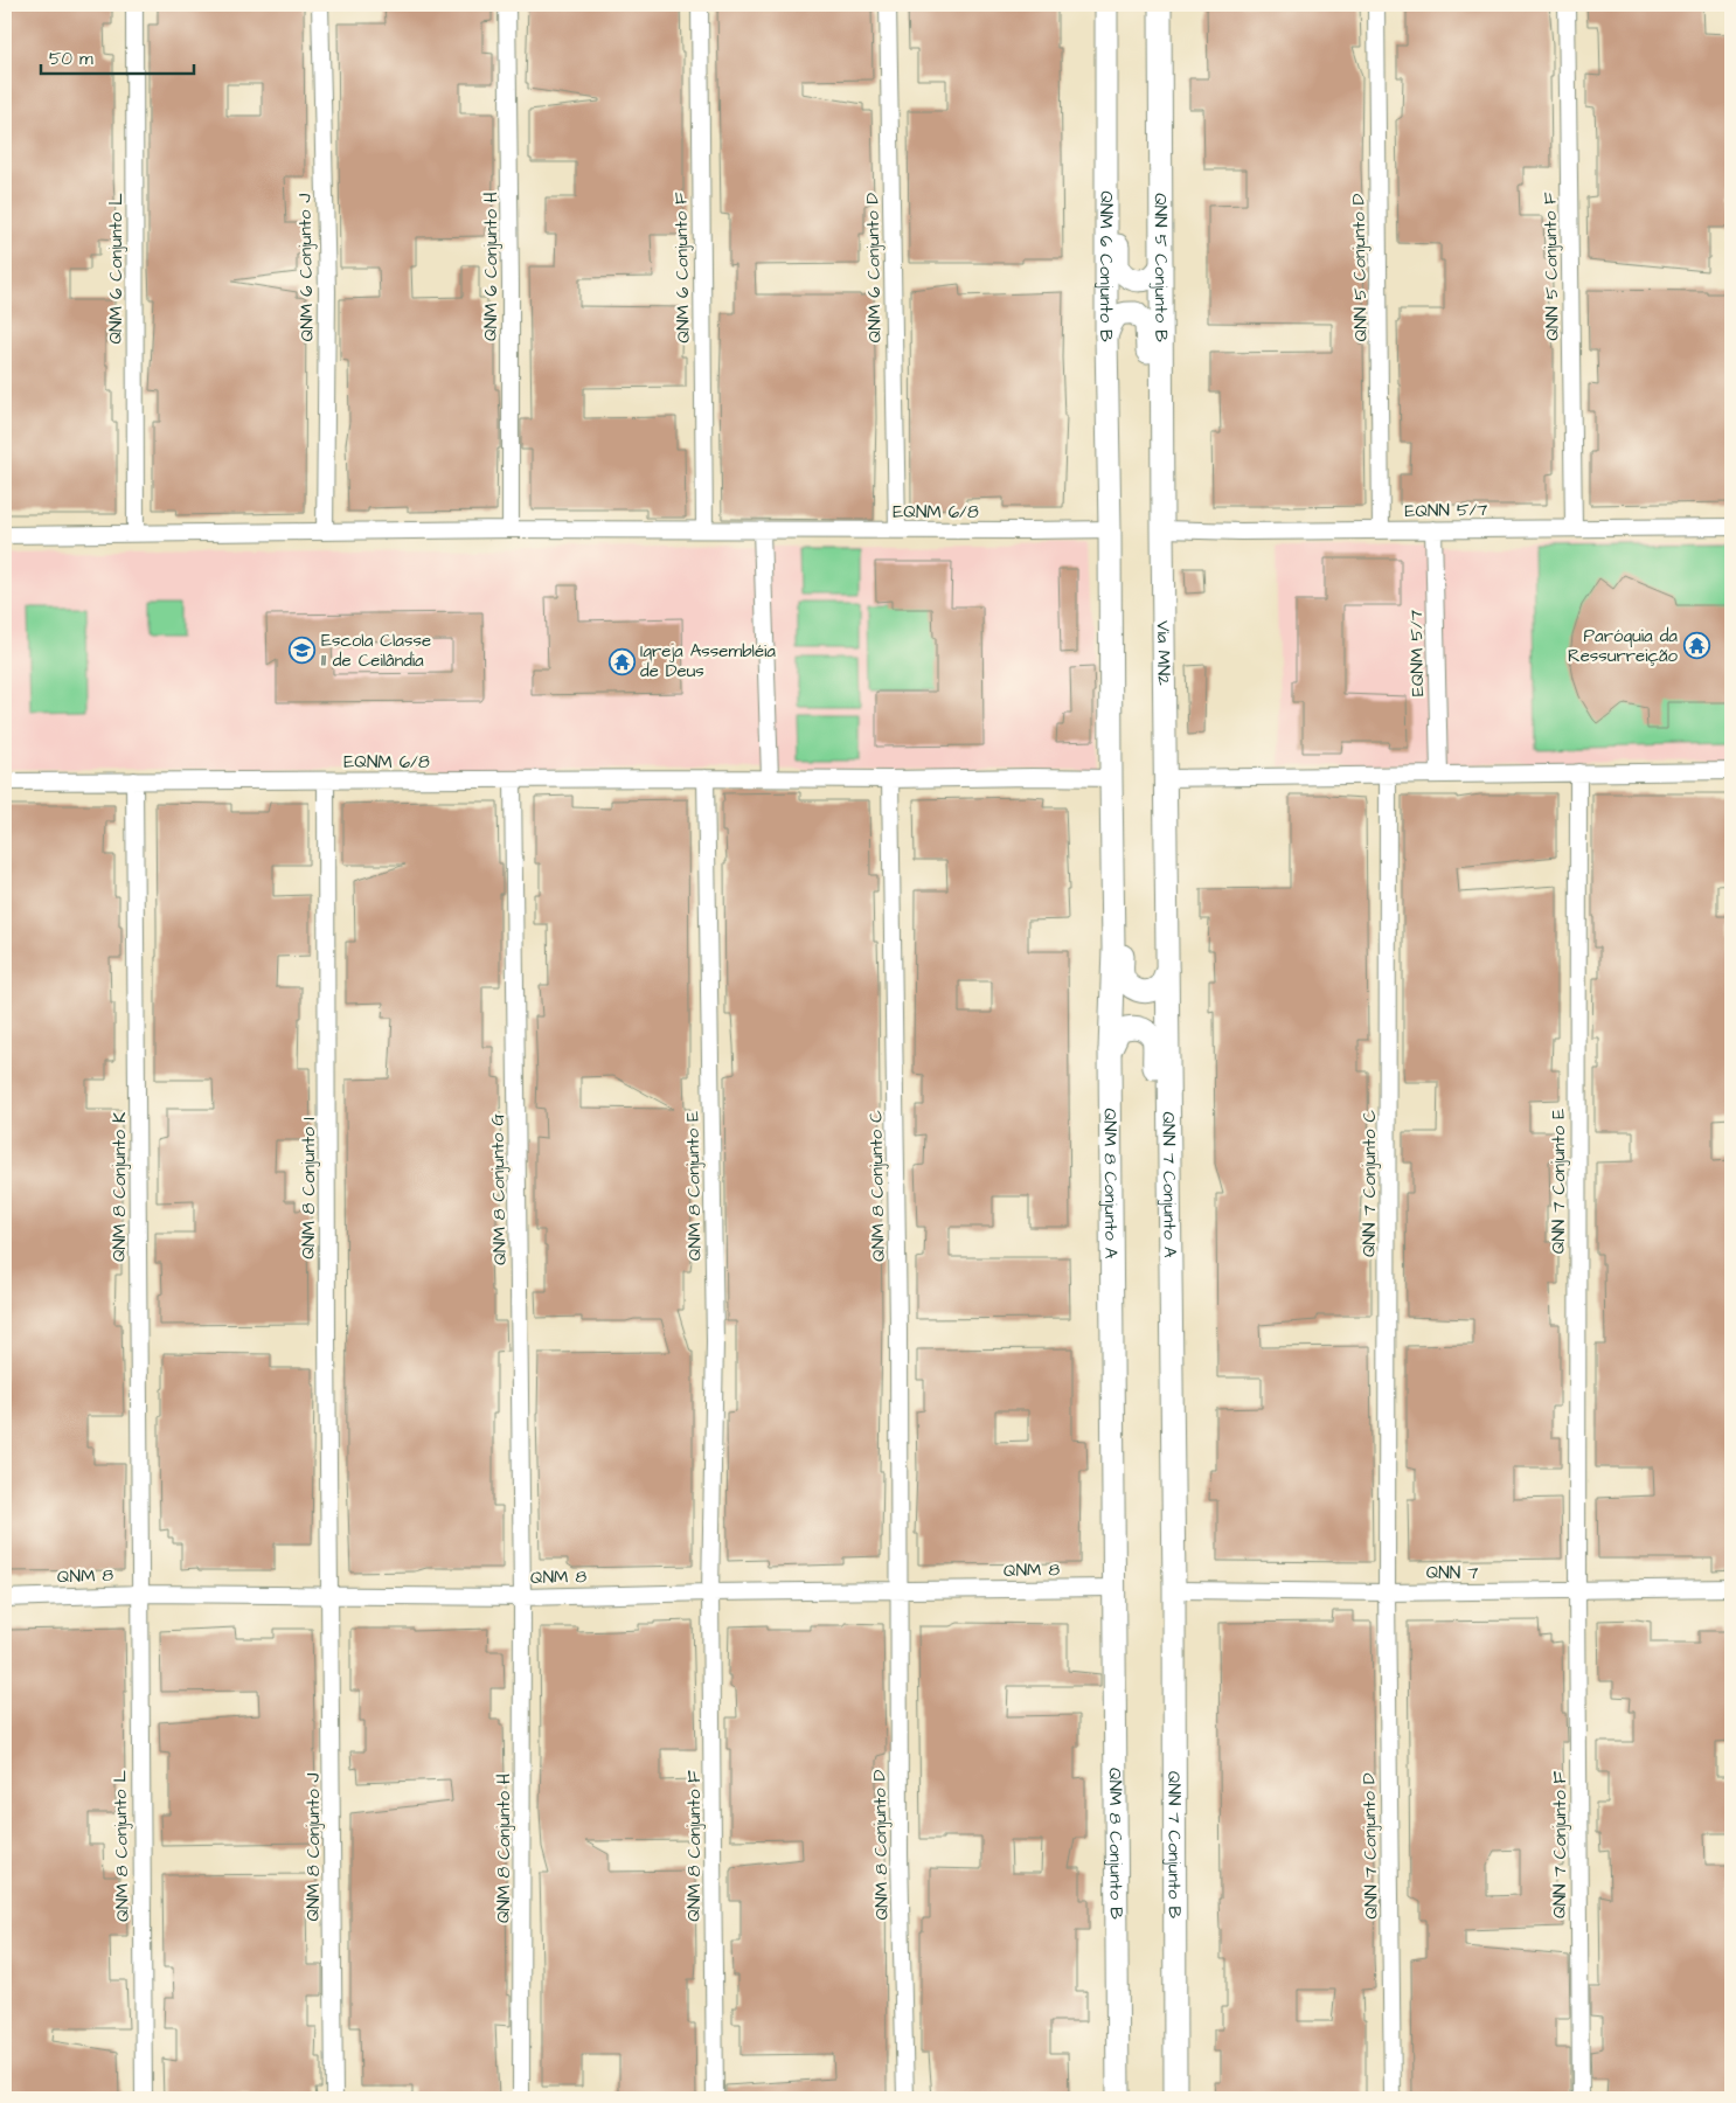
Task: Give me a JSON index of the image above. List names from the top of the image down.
{
  "streets": {
    "main road": [
      "QNM 6 Conjunto B",
      "QNN 5 Conjunto B",
      "Via MN2",
      "QNM 8 Conjunto A",
      "QNN 7 Conjunto A",
      "QNM 8 Conjunto B",
      "QNN 7 Conjunto B"
    ],
    "street": [
      "QNM 6 Conjunto H",
      "QNN 5 Conjunto F",
      "QNM 6 Conjunto J",
      "QNM 6 Conjunto F",
      "QNM 6 Conjunto D",
      "QNN 5 Conjunto D",
      "QNM 6 Conjunto L",
      "EQNN 5/7",
      "EQNM 6/8",
      "EQNM 5/7",
      "QNN 7 Conjunto E",
      "QNN 7 Conjunto C",
      "QNM 8 Conjunto E",
      "QNM 8 Conjunto C",
      "QNM 8 Conjunto K",
      "QNM 8 Conjunto I",
      "QNM 8 Conjunto G",
      "QNM 8",
      "QNN 7",
      "QNM 8 Conjunto D",
      "QNN 7 Conjunto F",
      "QNM 8 Conjunto L",
      "QNM 8 Conjunto F",
      "QNN 7 Conjunto D",
      "QNM 8 Conjunto J",
      "QNM 8 Conjunto H"
    ]
  },
  "crossings": [
    ["QNM 6 Conjunto H", "EQNM 6/8"],
    ["QNM 6 Conjunto B", "EQNM 6/8"],
    ["QNN 5 Conjunto B", "EQNN 5/7"],
    ["QNN 5 Conjunto B", "Via MN2"],
    ["QNN 5 Conjunto F", "EQNN 5/7"],
    ["QNM 6 Conjunto J", "EQNM 6/8"],
    ["QNM 6 Conjunto F", "EQNM 6/8"],
    ["QNM 6 Conjunto D", "EQNM 6/8"],
    ["QNN 5 Conjunto D", "EQNN 5/7"],
    ["QNM 6 Conjunto L", "EQNM 6/8"],
    ["EQNN 5/7", "EQNM 5/7"],
    ["EQNN 5/7", "Via MN2"],
    ["EQNM 6/8", "QNM 8 Conjunto A"],
    ["EQNM 6/8", "QNM 8 Conjunto E"],
    ["EQNM 6/8", "QNM 8 Conjunto C"],
    ["EQNM 6/8", "QNM 8 Conjunto K"],
    ["EQNM 6/8", "QNM 8 Conjunto I"],
    ["EQNM 6/8", "QNM 8 Conjunto G"],
    ["Via MN2", "QNN 7 Conjunto A"],
    ["QNN 7 Conjunto E", "QNN 7"],
    ["QNN 7 Conjunto E", "QNN 7 Conjunto F"],
    ["QNM 8 Conjunto A", "QNM 8"],
    ["QNM 8 Conjunto A", "QNM 8 Conjunto B"],
    ["QNN 7 Conjunto A", "QNN 7"],
    ["QNN 7 Conjunto A", "QNN 7 Conjunto B"],
    ["QNN 7 Conjunto C", "QNN 7"],
    ["QNN 7 Conjunto C", "QNN 7 Conjunto D"],
    ["QNM 8 Conjunto E", "QNM 8"],
    ["QNM 8 Conjunto E", "QNM 8 Conjunto F"],
    ["QNM 8 Conjunto C", "QNM 8"],
    ["QNM 8 Conjunto C", "QNM 8 Conjunto D"],
    ["QNM 8 Conjunto K", "QNM 8"],
    ["QNM 8 Conjunto K", "QNM 8 Conjunto L"],
    ["QNM 8 Conjunto I", "QNM 8"],
    ["QNM 8 Conjunto I", "QNM 8 Conjunto J"],
    ["QNM 8 Conjunto G", "QNM 8"],
    ["QNM 8 Conjunto G", "QNM 8 Conjunto H"],
    ["QNM 8", "QNM 8 Conjunto B"],
    ["QNM 8", "QNM 8 Conjunto D"],
    ["QNM 8", "QNM 8 Conjunto L"],
    ["QNM 8", "QNM 8 Conjunto F"],
    ["QNM 8", "QNM 8 Conjunto J"],
    ["QNM 8", "QNM 8 Conjunto H"],
    ["QNN 7", "QNN 7 Conjunto B"],
    ["QNN 7", "QNN 7 Conjunto F"],
    ["QNN 7", "QNN 7 Conjunto D"]
  ],
  "places": {
    "temple": ["Paróquia da Ressurreição", "Igreja Assembléia de Deus"],
    "school or university": ["Escola Classe 11 de Ceilândia"]
  },
  "scale_bar": "50 m"
}
